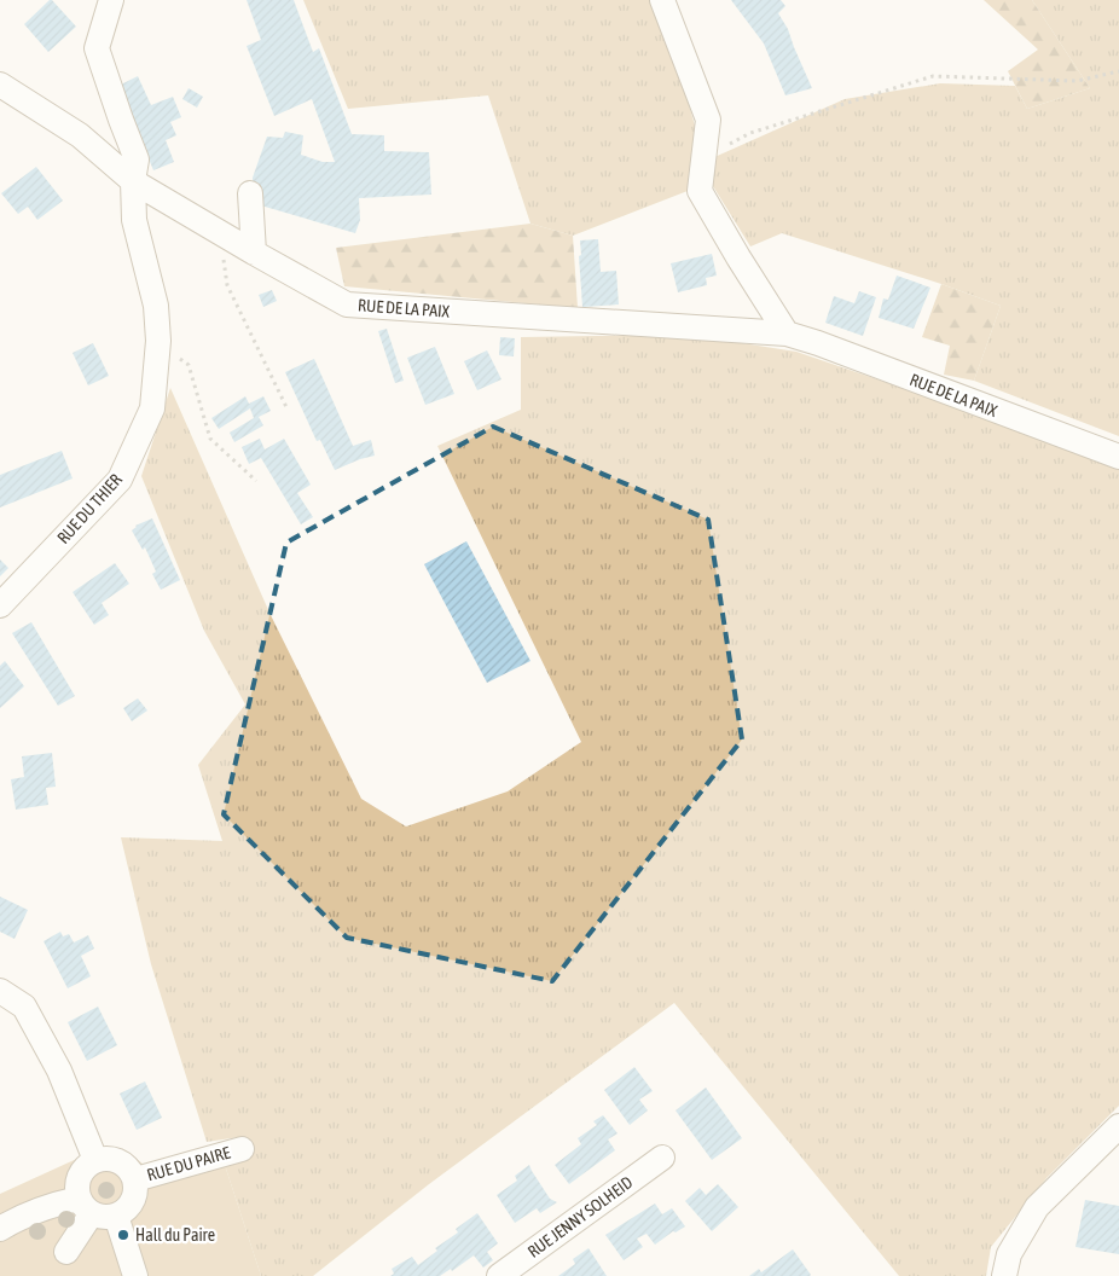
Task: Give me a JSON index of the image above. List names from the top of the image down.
{
  "streets": {
    "street": [
      "RUE DE LA PAIX",
      "RUE DU THIER",
      "RUE DU PAIRE",
      "RUE JENNY SOLHEID"
    ]
  },
  "crossings": [
    ["RUE DE LA PAIX", "RUE DU THIER"]
  ],
  "places": ["Hall du Paire"]
}
